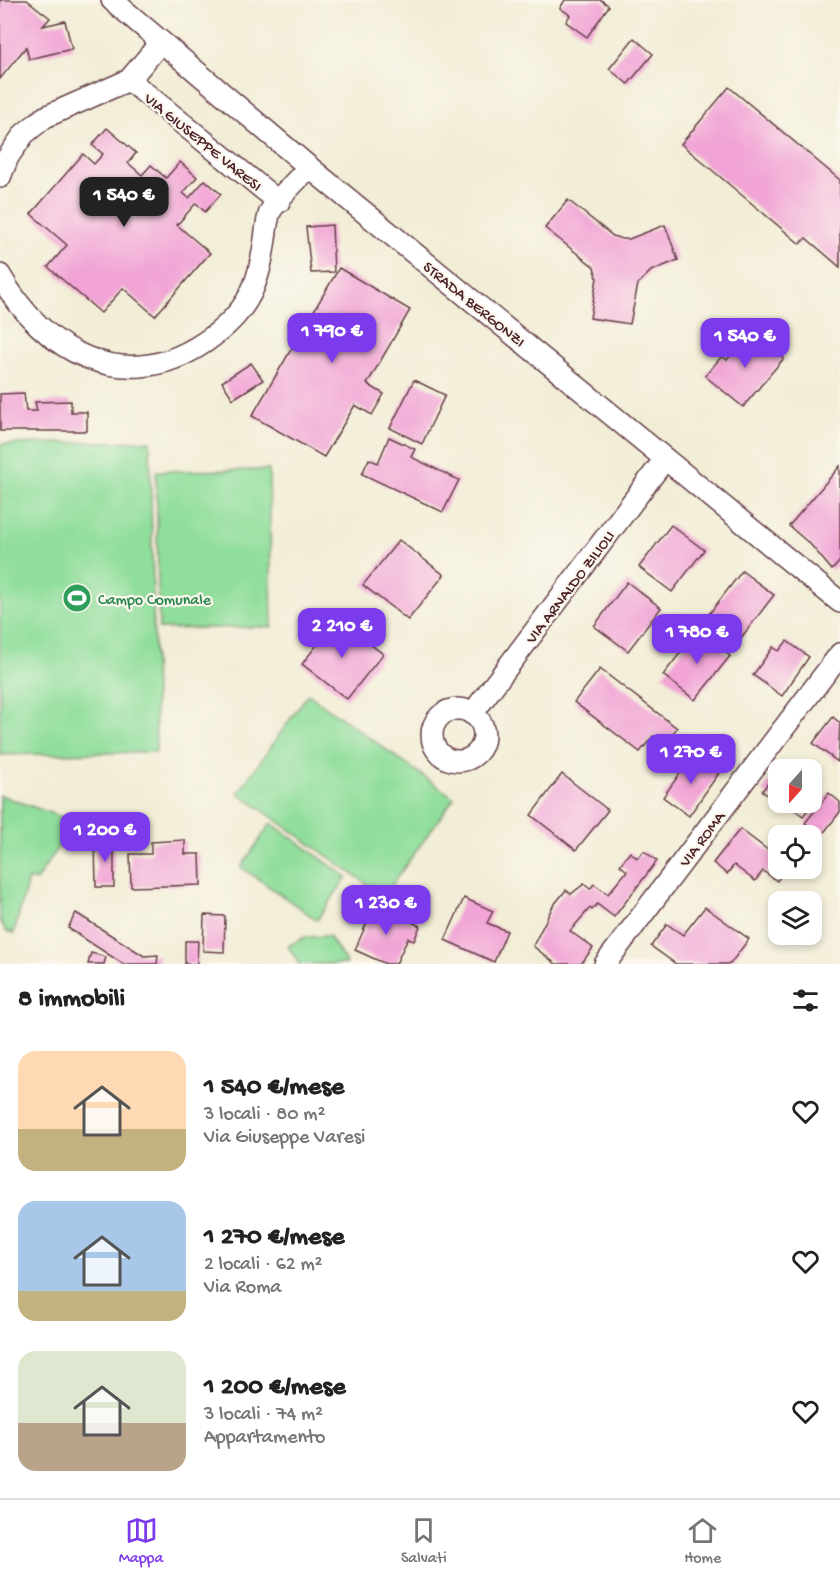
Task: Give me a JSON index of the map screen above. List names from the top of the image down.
{
  "streets": {
    "street": [
      "VIA GIUSEPPE VARESI",
      "STRADA BERGONZI",
      "VIA ARNALDO ZILIOLI",
      "VIA ROMA"
    ]
  },
  "crossings": [
    ["VIA GIUSEPPE VARESI", "STRADA BERGONZI"],
    ["STRADA BERGONZI", "VIA ARNALDO ZILIOLI"]
  ],
  "places": {
    "sports": ["Campo Comunale"]
  },
  "north": "bottom",
  "page": {
    "price": [
      "1 540 €",
      "1 790 €",
      "1 540 €",
      "2 210 €",
      "1 780 €",
      "1 270 €",
      "1 200 €",
      "1 230 €"
    ],
    "heading": "8 immobili",
    "list": [
      {
        "name": "1 540 €/mese",
        "note": "3 locali · 80 m² · Via Giuseppe Varesi"
      },
      {
        "name": "1 270 €/mese",
        "note": "2 locali · 62 m² · Via Roma"
      },
      {
        "name": "1 200 €/mese",
        "note": "3 locali · 74 m² · Appartamento"
      }
    ],
    "tabs": ["Mappa", "Salvati", "Home"]
  }
}
